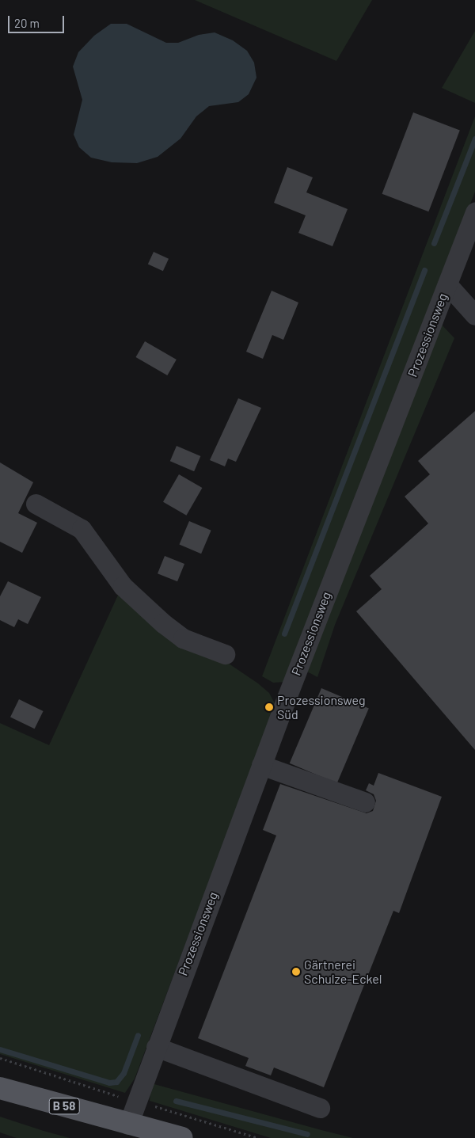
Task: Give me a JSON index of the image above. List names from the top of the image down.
{
  "streets": {
    "main road": ["B 58"],
    "street": ["Prozessionsweg"]
  },
  "crossings": [
    ["Prozessionsweg", "B 58"]
  ],
  "places": ["Prozessionsweg Süd", "Gärtnerei Schulze-Eckel"],
  "scale_bar": "20 m"
}
